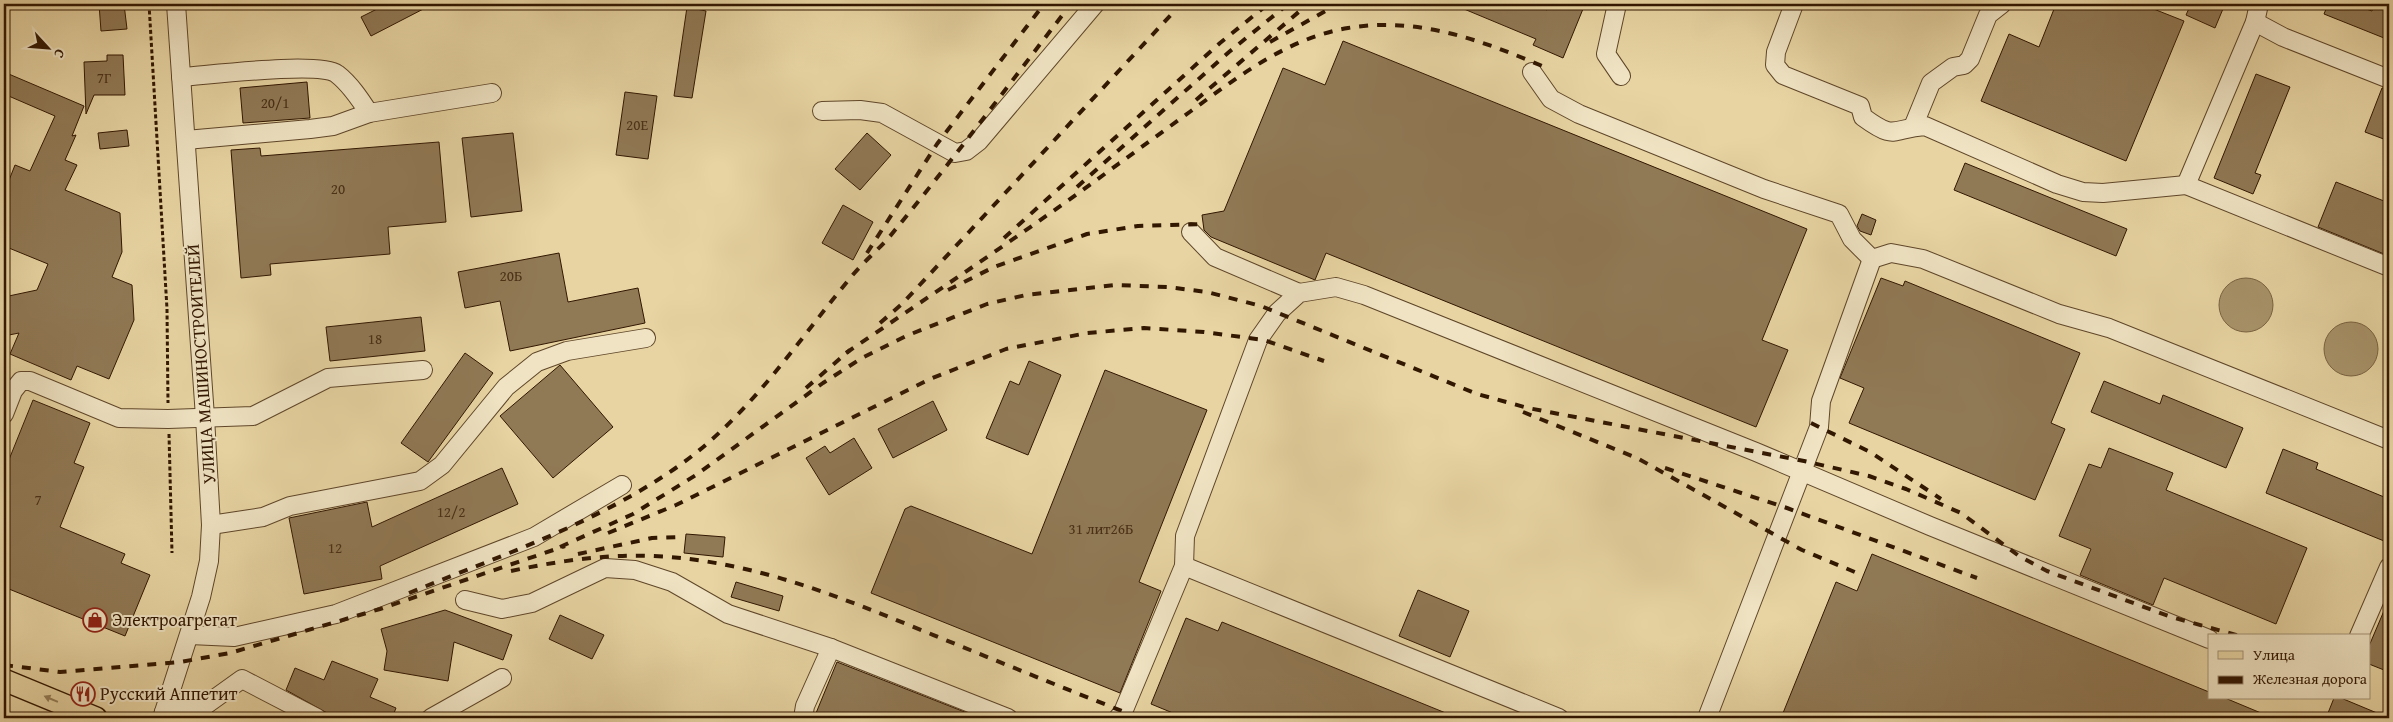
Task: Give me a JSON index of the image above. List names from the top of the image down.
{
  "streets": {
    "street": ["УЛИЦА МАШИНОСТРОИТЕЛЕЙ"]
  },
  "places": {
    "shop": ["Электроагрегат"],
    "restaurant": ["Русский Аппетит"]
  },
  "house_numbers": [
    "7Г",
    "20/1",
    "20Е",
    "20",
    "20Б",
    "18",
    "7",
    "12/2",
    "31 лит26Б",
    "12"
  ],
  "legend": ["Улица", "Железная дорога"],
  "north": "bottom right"
}
